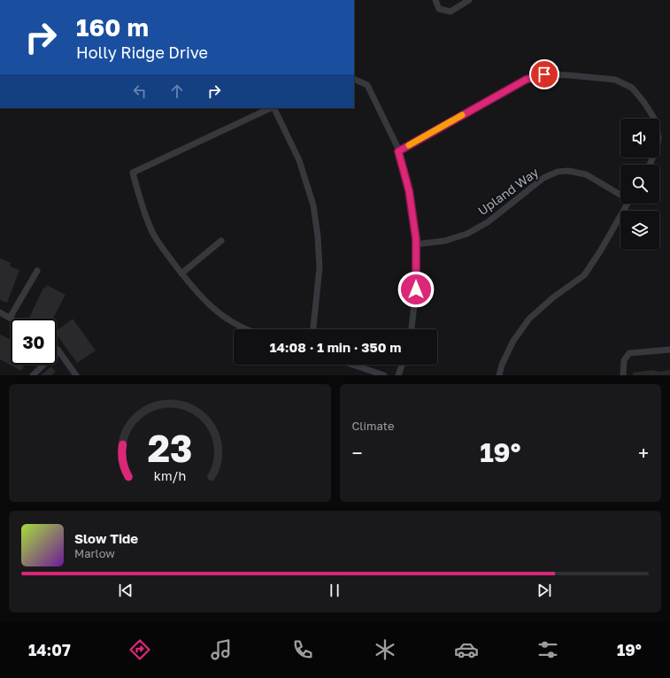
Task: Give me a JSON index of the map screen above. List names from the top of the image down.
{
  "streets": {
    "street": ["Upland Way"]
  },
  "page": {
    "turn": ["160 m", "Holly Ridge Drive"],
    "limit": "30",
    "trip": "14:08 · 1 min · 350 m",
    "tile": "Climate",
    "heat": ["−", "19°", "+"],
    "song": ["Slow Tide", "Marlow"],
    "tabs": ["14:07", "19°"],
    "gauge": ["23", "km/h"]
  }
}
